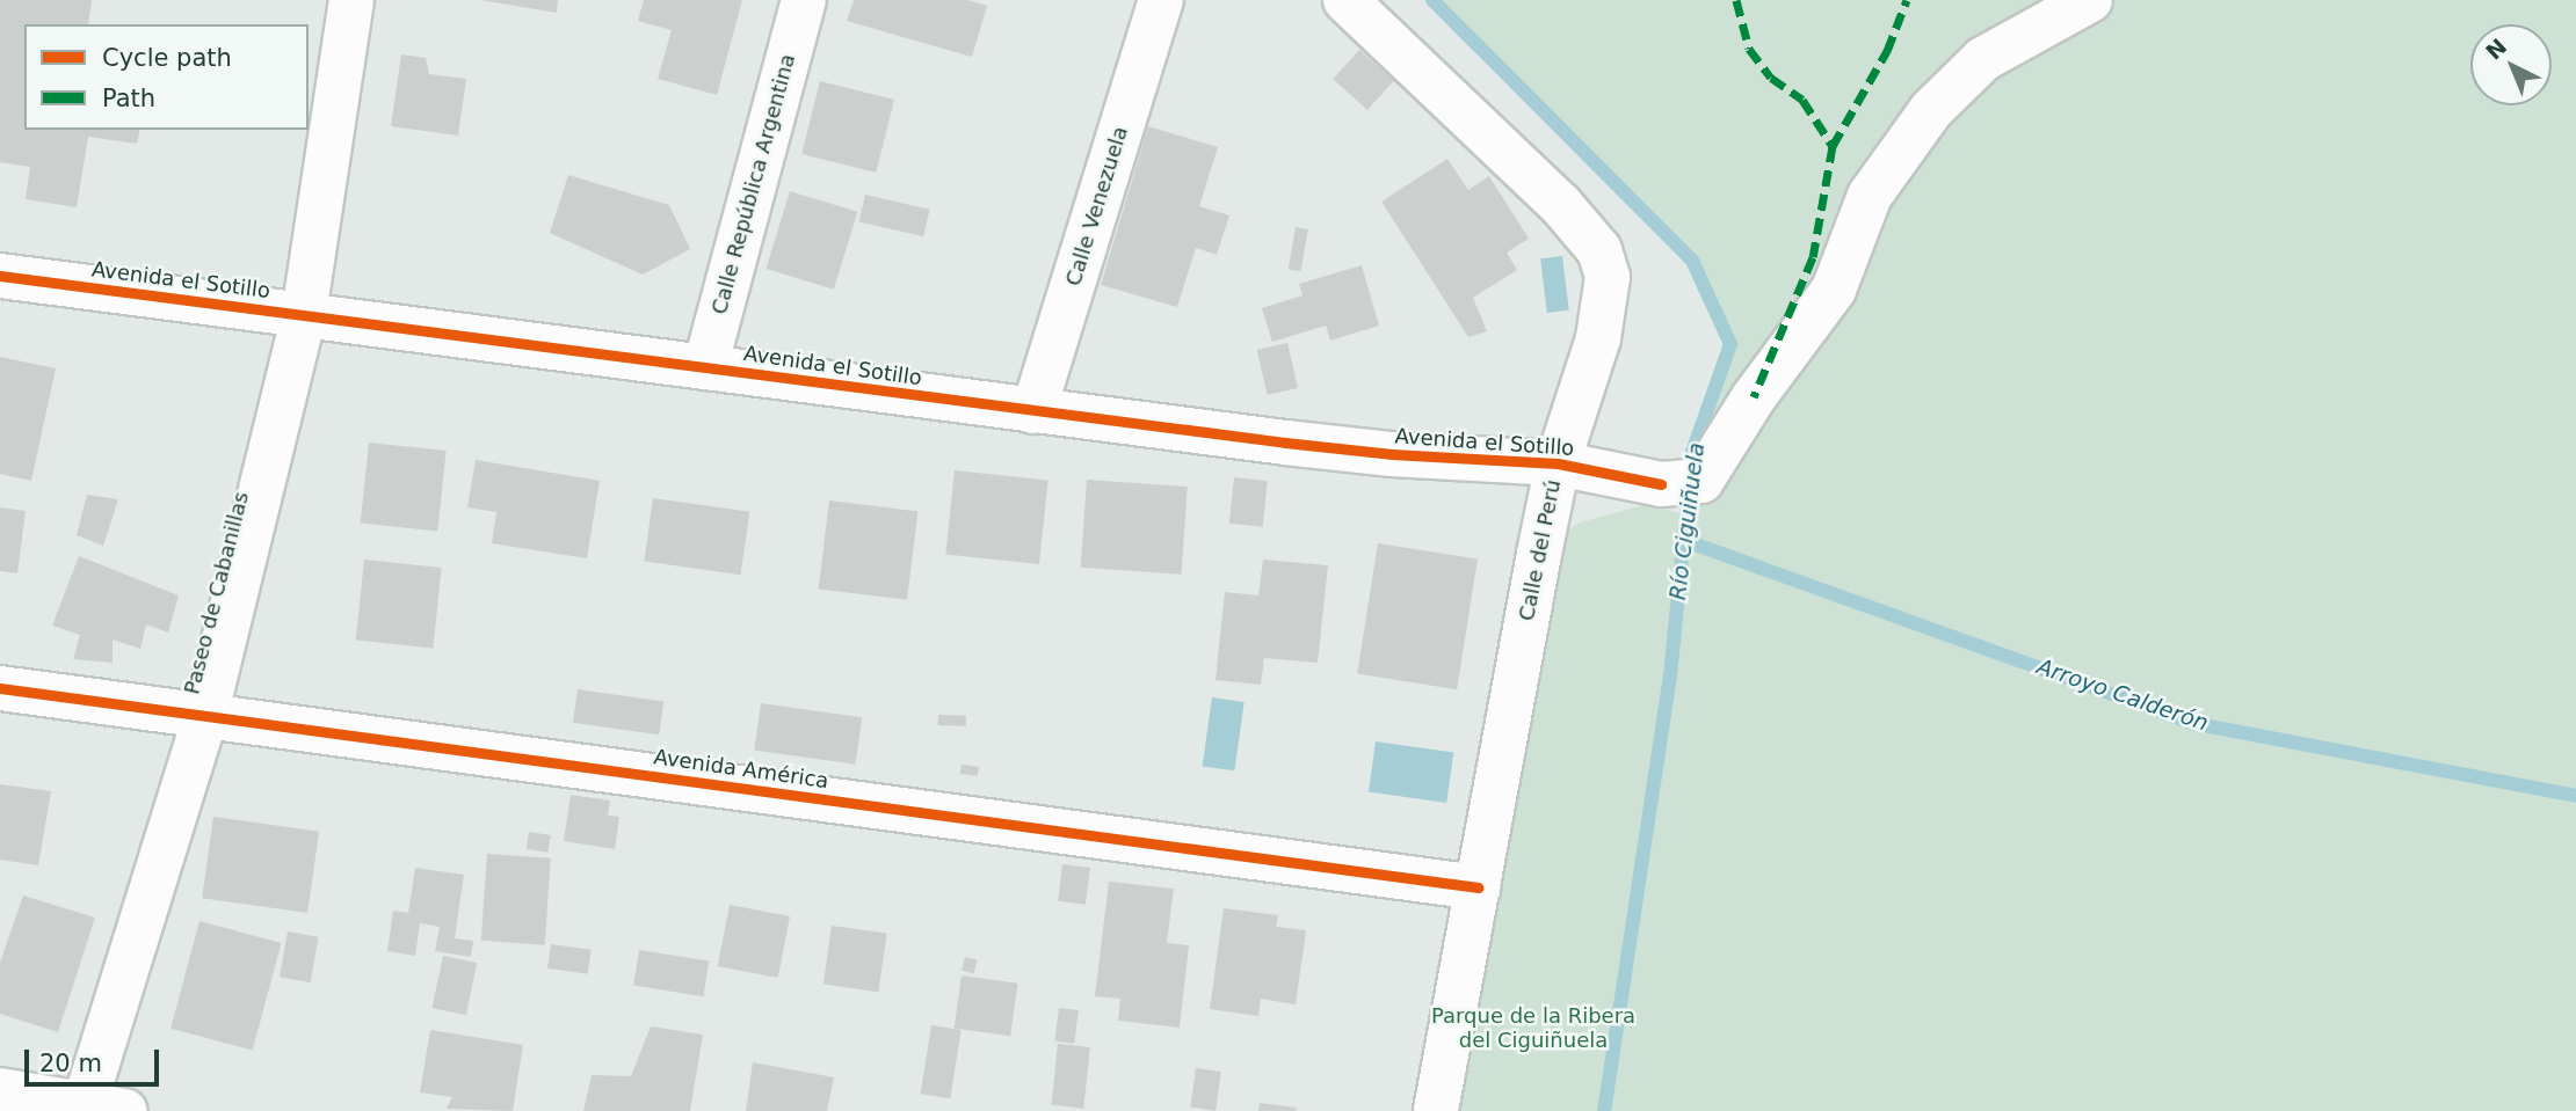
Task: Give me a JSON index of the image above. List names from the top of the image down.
{
  "streets": {
    "street": [
      "Calle República Argentina",
      "Calle Venezuela",
      "Avenida el Sotillo",
      "Calle del Perú",
      "Paseo de Cabanillas",
      "Avenida América"
    ]
  },
  "crossings": [
    ["Calle República Argentina", "Avenida el Sotillo"],
    ["Calle Venezuela", "Avenida el Sotillo"],
    ["Avenida el Sotillo", "Calle del Perú"],
    ["Avenida el Sotillo", "Paseo de Cabanillas"],
    ["Calle del Perú", "Avenida América"],
    ["Paseo de Cabanillas", "Avenida América"]
  ],
  "water": ["Río Ciguiñuela", "Arroyo Calderón"],
  "parks": ["Parque de la Ribera del Ciguiñuela"],
  "legend": ["Cycle path", "Path"],
  "scale_bar": "20 m",
  "north": "top left"
}
